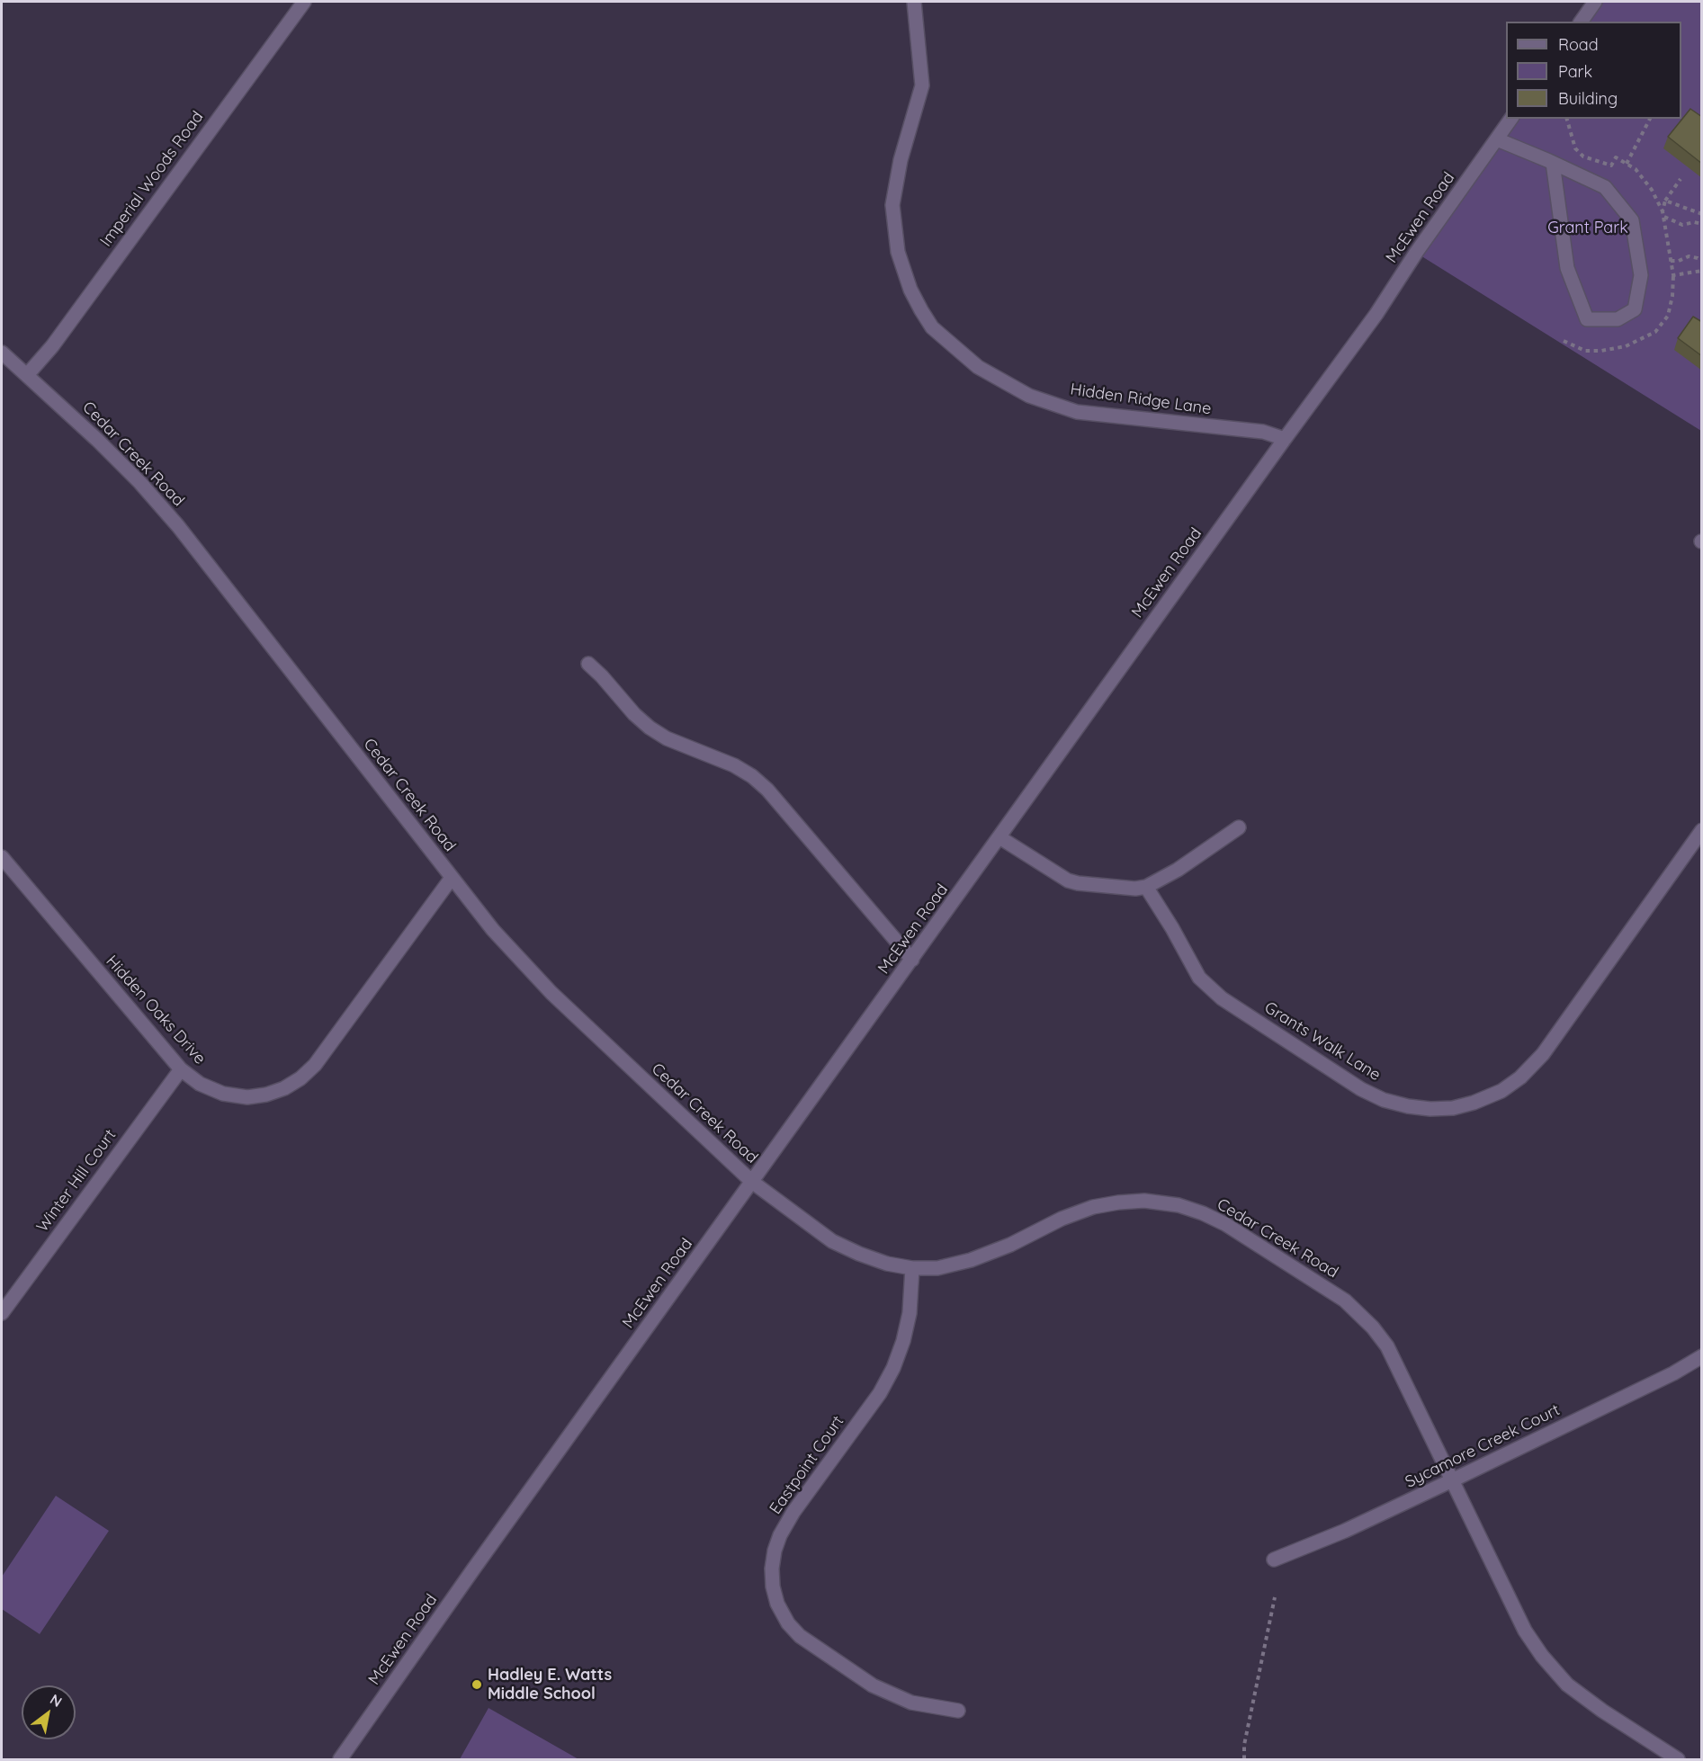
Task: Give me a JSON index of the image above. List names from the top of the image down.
{
  "streets": {
    "street": [
      "Imperial Woods Road",
      "McEwen Road",
      "Hidden Ridge Lane",
      "Cedar Creek Road",
      "Hidden Oaks Drive",
      "Grants Walk Lane",
      "Winter Hill Court",
      "Sycamore Creek Court",
      "Eastpoint Court"
    ]
  },
  "crossings": [
    ["Imperial Woods Road", "Cedar Creek Road"],
    ["McEwen Road", "Hidden Ridge Lane"],
    ["McEwen Road", "Cedar Creek Road"],
    ["Cedar Creek Road", "Hidden Oaks Drive"],
    ["Cedar Creek Road", "Sycamore Creek Court"],
    ["Cedar Creek Road", "Eastpoint Court"],
    ["Hidden Oaks Drive", "Winter Hill Court"]
  ],
  "parks": ["Grant Park"],
  "places": ["Hadley E. Watts Middle School"],
  "legend": ["Road", "Park", "Building"],
  "north": "top right"
}
